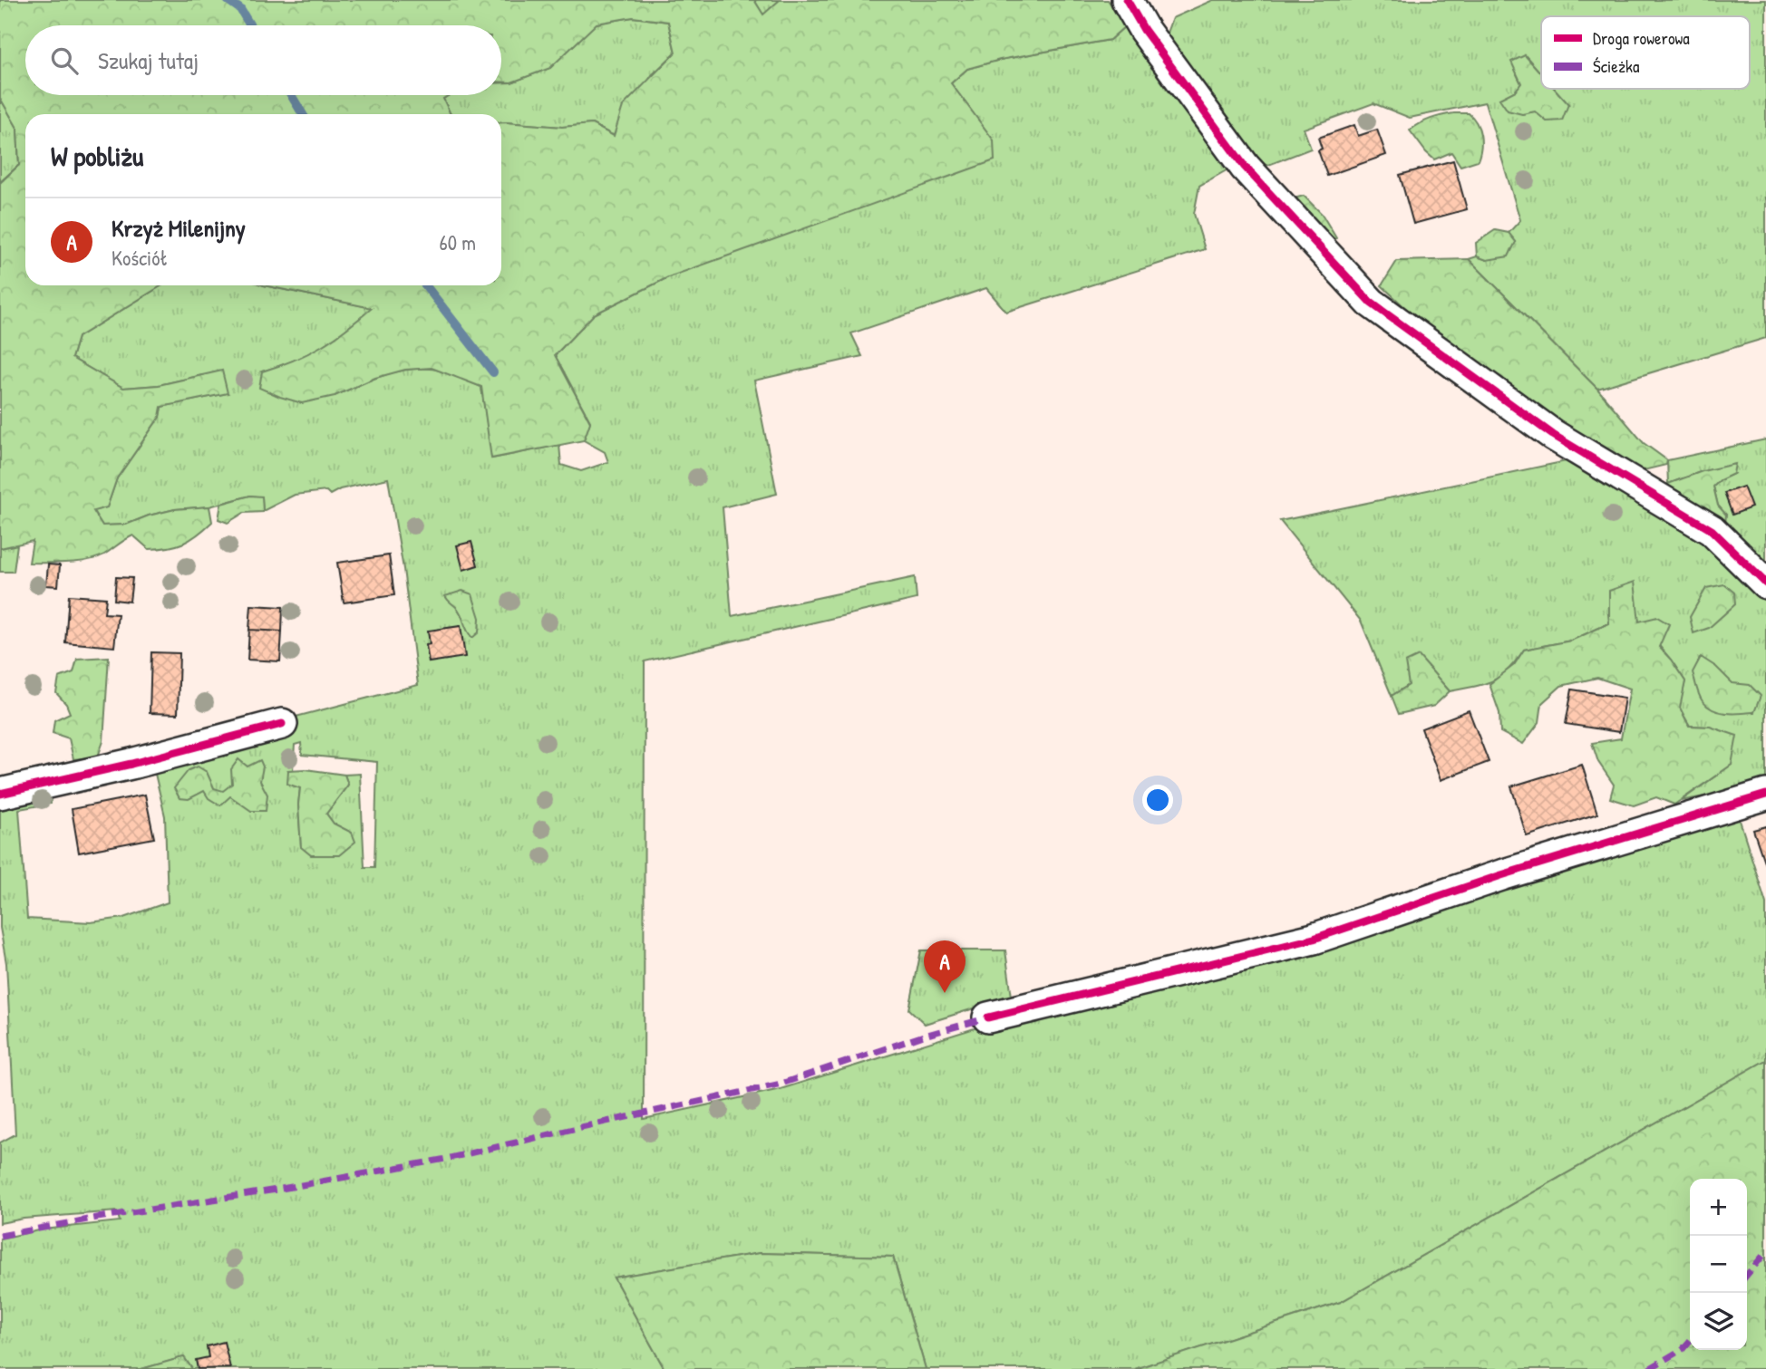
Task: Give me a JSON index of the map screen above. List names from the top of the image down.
{
  "legend": ["Droga rowerowa", "Ścieżka"],
  "page": {
    "search": "Szukaj tutaj",
    "heading": "W pobliżu",
    "list": [
      {
        "mark": "A",
        "name": "Krzyż Milenijny",
        "note": "Kościół",
        "value": "60 m"
      }
    ],
    "pins": "A",
    "map_buttons": ["+", "−"]
  }
}
